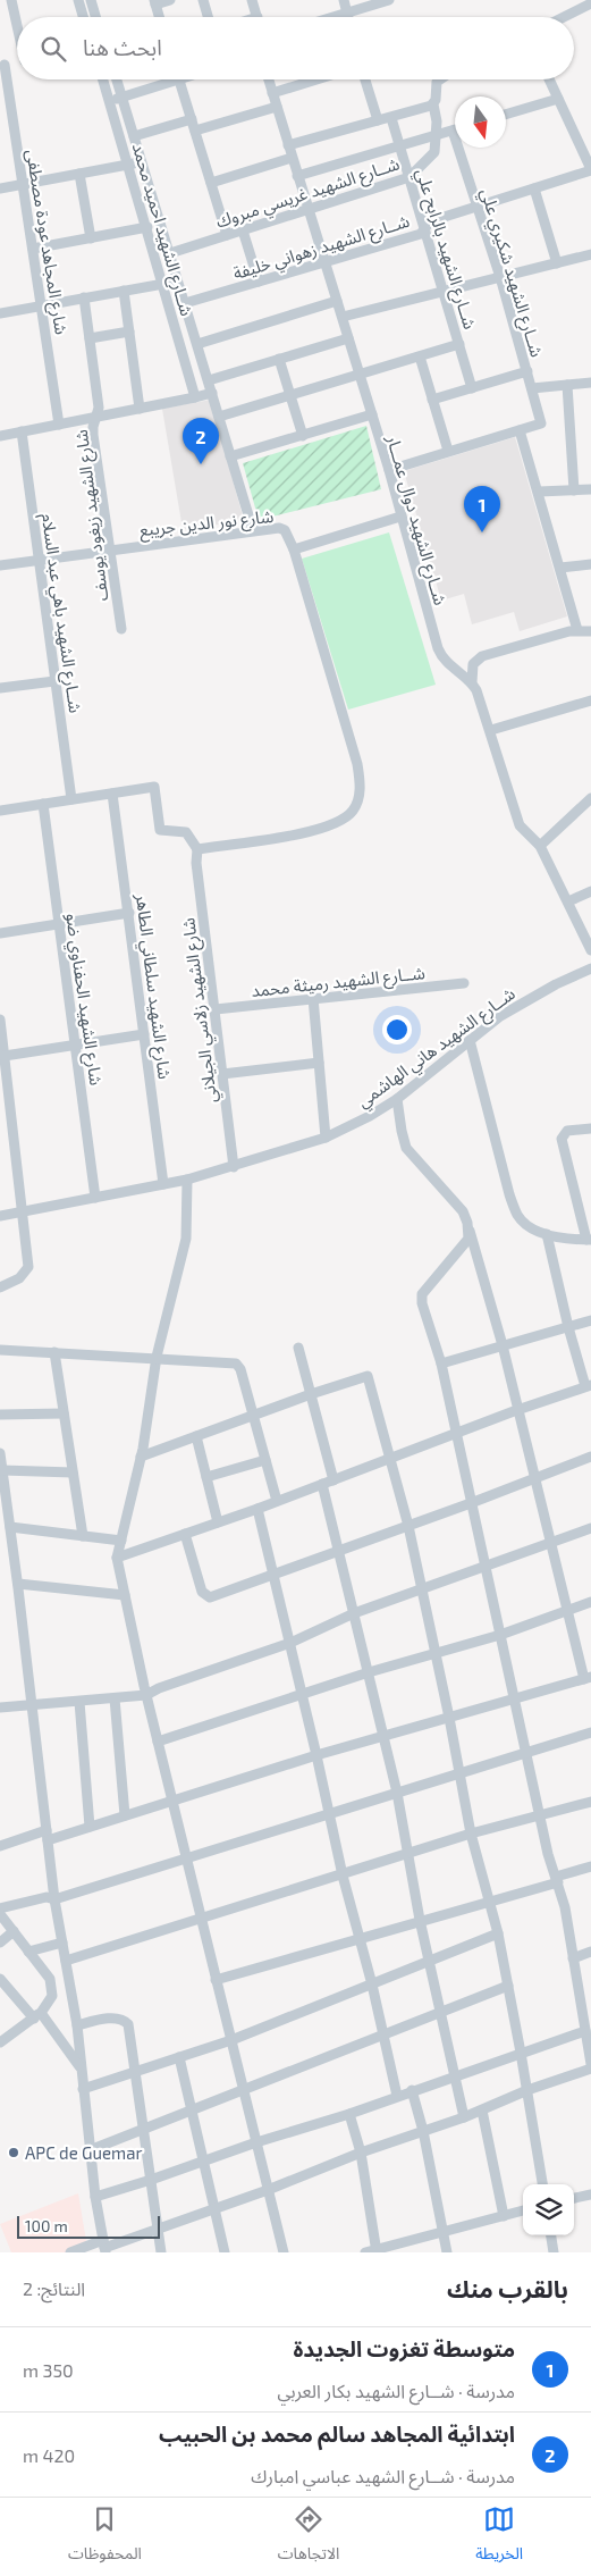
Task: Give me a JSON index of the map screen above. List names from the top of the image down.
{
  "streets": {
    "street": [
      "شــارع الشهيد غريسي مبروك",
      "شــارع الشهيد احميد محمد",
      "شارع المجاهد عودة مصطفى",
      "شــارع الشهيد زهواني خليفة",
      "شــارع الشهيد بالرابح علي",
      "شــارع الشهيد شكيري علي",
      "شارع الشهيد زيغود يوسف",
      "شــارع الشهيد دوال عمـــار",
      "شارع نور الدين جريبع",
      "شــارع الشهيد باهي عبد السلام",
      "شــارع الشهيد رميثة محمد",
      "شارع الشهيد سلطاني الطاهر",
      "شارع الشهيد الحفناوي ضو",
      "شارع الشهيد زلاسي الجيلاني",
      "شــارع الشهيد هاني الهاشمي"
    ]
  },
  "crossings": [
    ["شــارع الشهيد غريسي مبروك", "شــارع الشهيد احميد محمد"],
    ["شــارع الشهيد غريسي مبروك", "شــارع الشهيد بالرابح علي"],
    ["شــارع الشهيد غريسي مبروك", "شــارع الشهيد دوال عمـــار"],
    ["شــارع الشهيد احميد محمد", "شــارع الشهيد زهواني خليفة"],
    ["شــارع الشهيد احميد محمد", "شارع نور الدين جريبع"],
    ["شــارع الشهيد زهواني خليفة", "شــارع الشهيد بالرابح علي"],
    ["شــارع الشهيد زهواني خليفة", "شــارع الشهيد شكيري علي"],
    ["شــارع الشهيد زهواني خليفة", "شــارع الشهيد دوال عمـــار"],
    ["شارع الشهيد زيغود يوسف", "شارع نور الدين جريبع"],
    ["شارع نور الدين جريبع", "شــارع الشهيد باهي عبد السلام"],
    ["شــارع الشهيد رميثة محمد", "شارع الشهيد زلاسي الجيلاني"],
    ["شارع الشهيد سلطاني الطاهر", "شــارع الشهيد هاني الهاشمي"],
    ["شارع الشهيد الحفناوي ضو", "شــارع الشهيد هاني الهاشمي"],
    ["شارع الشهيد زلاسي الجيلاني", "شــارع الشهيد هاني الهاشمي"]
  ],
  "places": ["APC de Guemar"],
  "scale_bar": "100 m",
  "north": "bottom",
  "page": {
    "search": "ابحث هنا",
    "pins": ["2", "1"],
    "scale": "100 m",
    "heading": ["بالقرب منك", "النتائج: 2"],
    "list": [
      {
        "mark": "1",
        "name": "متوسطة تغزوت الجديدة",
        "note": "مدرسة · شــارع الشهيد بكار العربي",
        "value": "350 m"
      },
      {
        "mark": "2",
        "name": "ابتدائية المجاهد سالم محمد بن الحبيب",
        "note": "مدرسة · شــارع الشهيد عباسي امبارك",
        "value": "420 m"
      }
    ],
    "nav": ["الخريطة", "الاتجاهات", "المحفوظات"]
  }
}
